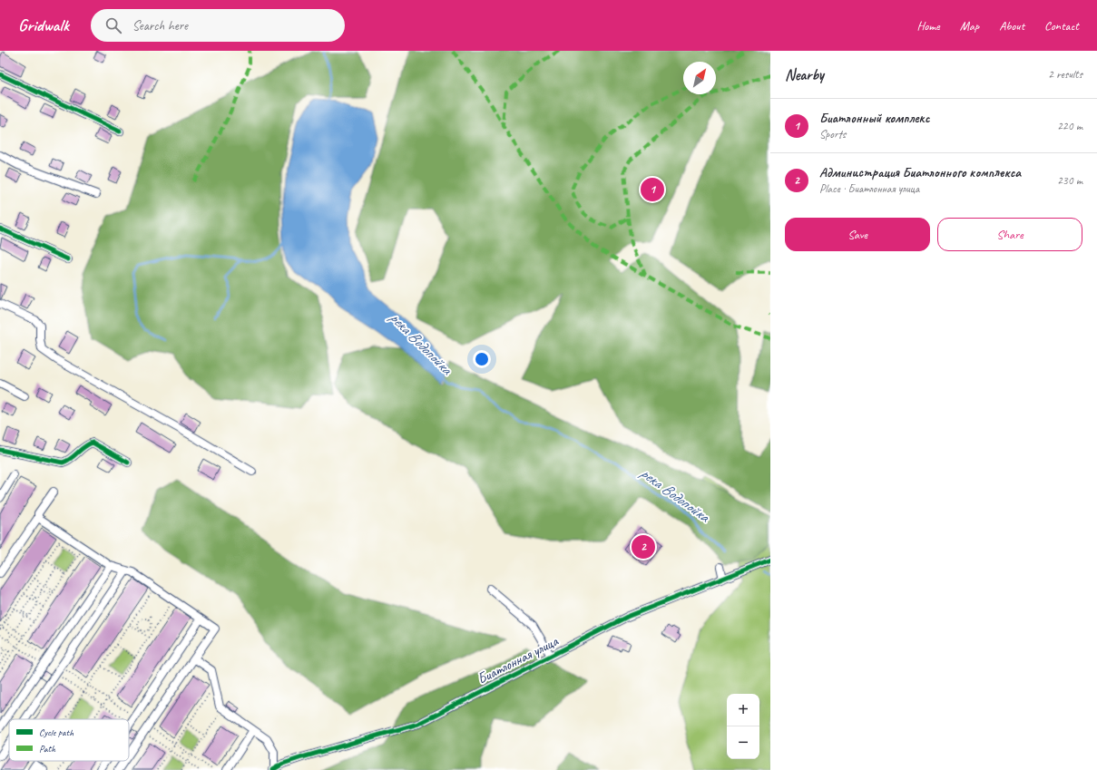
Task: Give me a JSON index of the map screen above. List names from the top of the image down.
{
  "streets": {
    "street": ["Биатлонная улица"]
  },
  "water": ["река Водопойка"],
  "legend": ["Cycle path", "Path"],
  "north": "top right",
  "page": {
    "header": "Gridwalk",
    "search": "Search here",
    "nav": [
      "Home",
      "Map",
      "About",
      "Contact"
    ],
    "heading": ["Nearby", "2 results"],
    "list": [
      {
        "mark": "1",
        "name": "Биатлонный комплекс",
        "note": "Sports",
        "value": "220 m"
      },
      {
        "mark": "2",
        "name": "Администрация Биатлонного комплекса",
        "note": "Place · Биатлонная улица",
        "value": "230 m"
      }
    ],
    "pins": ["1", "2"],
    "buttons": ["Save", "Share"],
    "map_buttons": ["+", "−"]
  }
}
